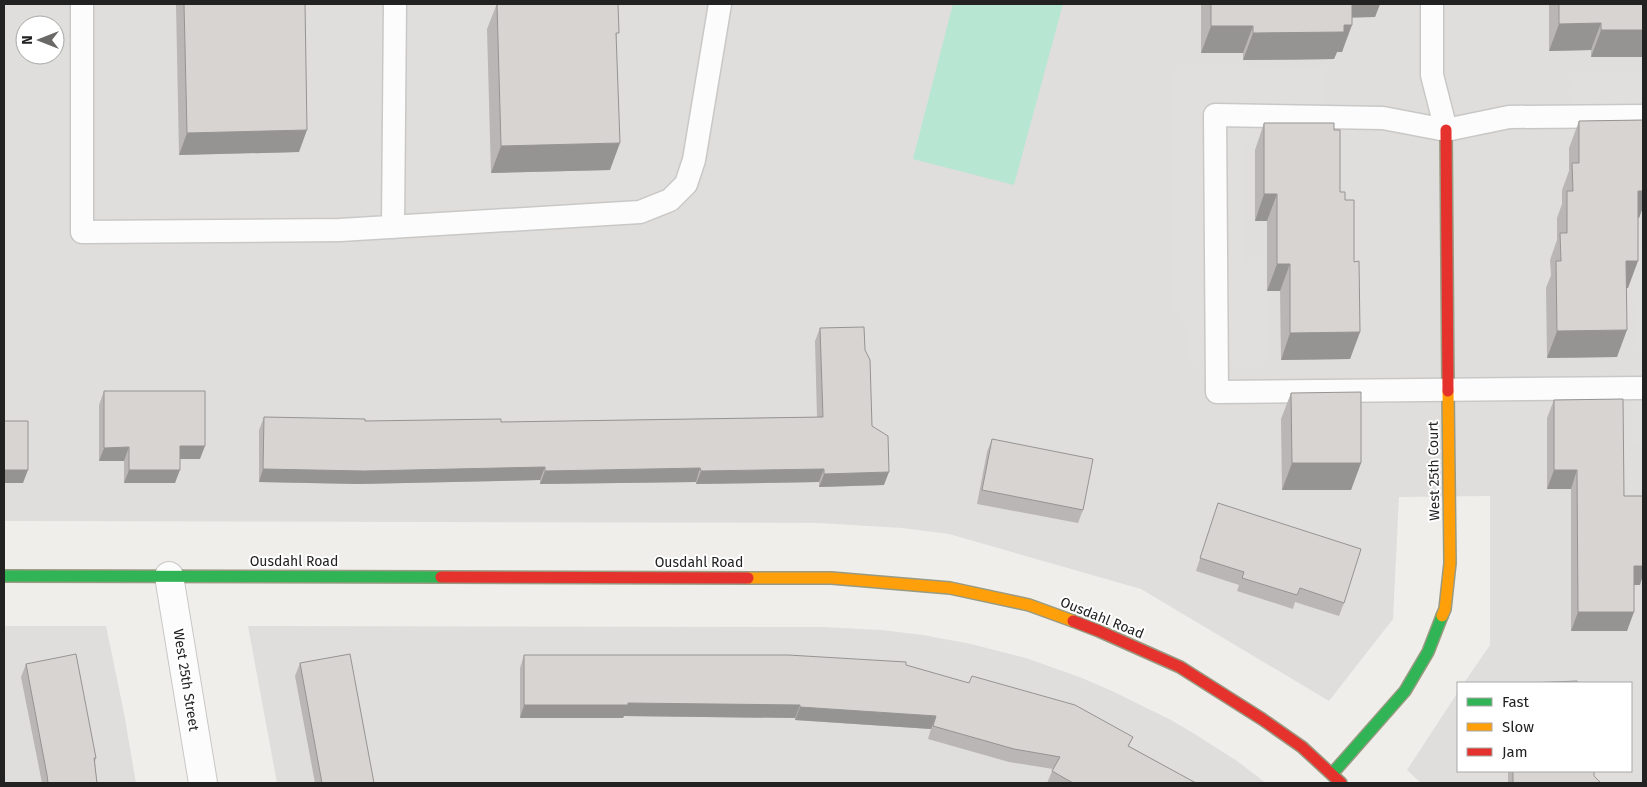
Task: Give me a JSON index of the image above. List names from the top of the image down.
{
  "streets": {
    "street": ["West 25th Court", "Ousdahl Road", "West 25th Street"]
  },
  "crossings": [
    ["West 25th Court", "Ousdahl Road"],
    ["Ousdahl Road", "West 25th Street"]
  ],
  "legend": ["Fast", "Slow", "Jam"],
  "north": "left"
}
